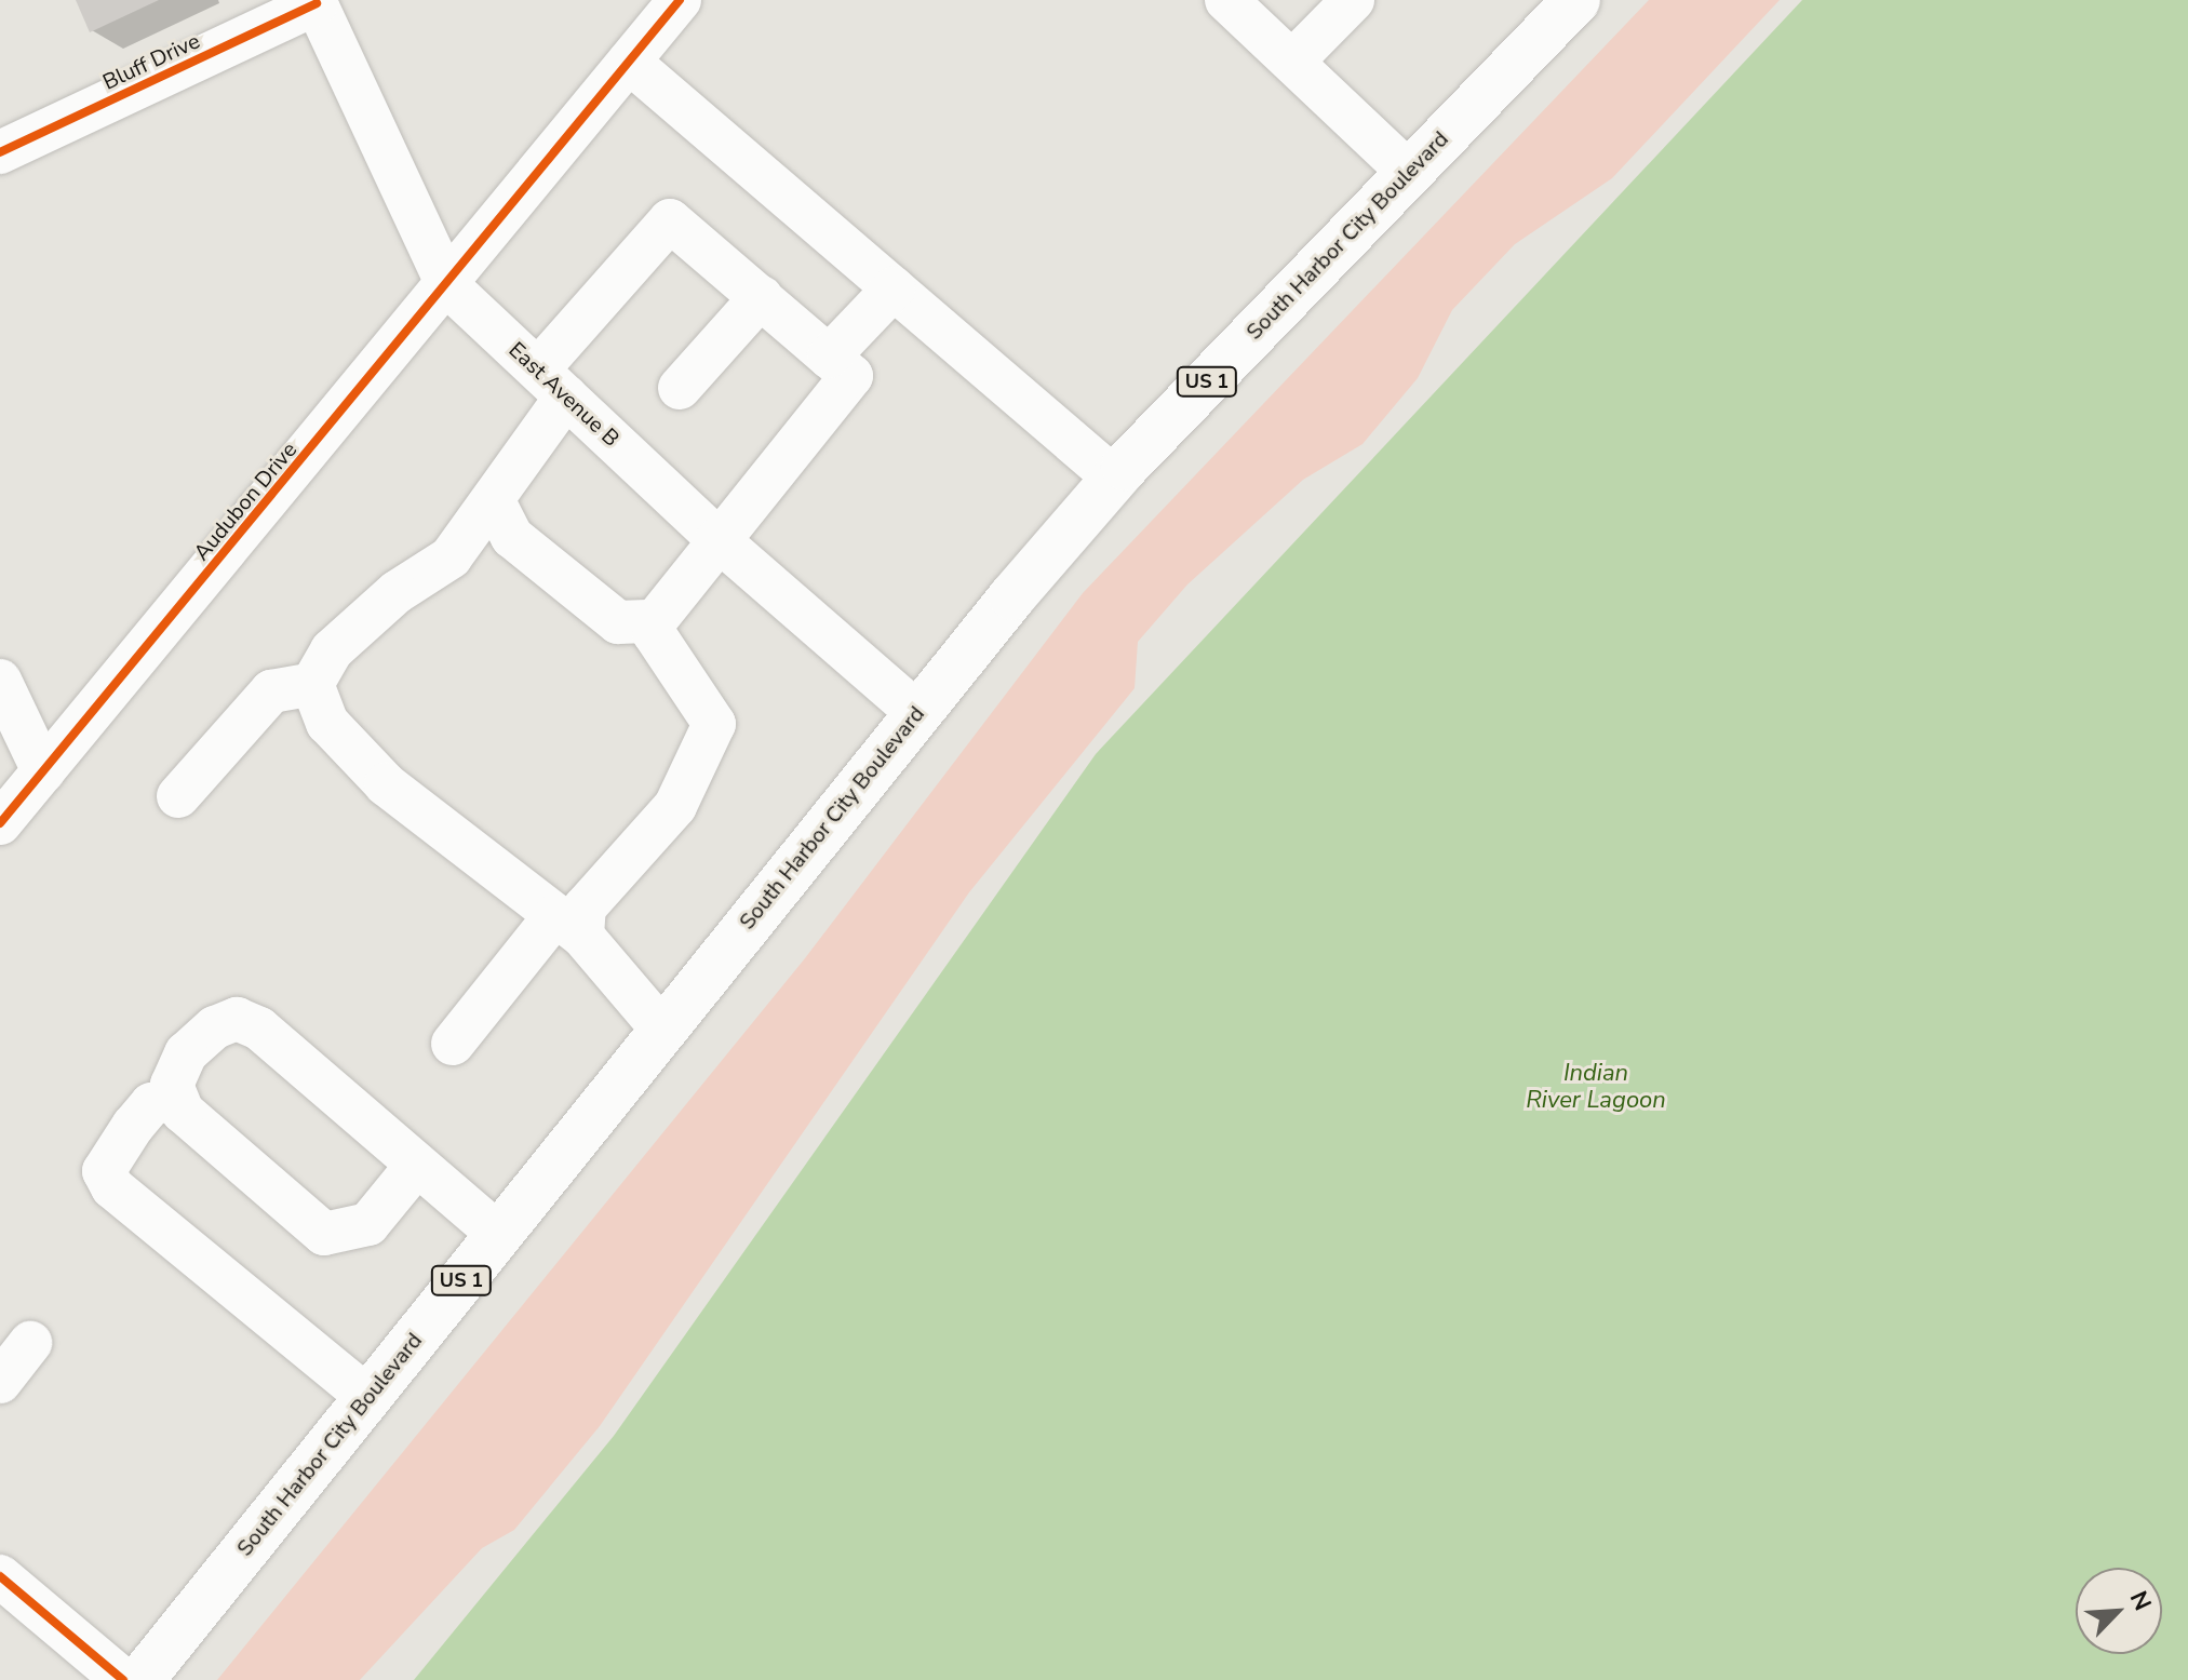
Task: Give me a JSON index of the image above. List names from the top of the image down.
{
  "streets": {
    "main road": ["South Harbor City Boulevard", "US 1"],
    "street": ["Bluff Drive", "East Avenue B", "Audubon Drive"]
  },
  "crossings": [
    ["Bluff Drive", "East Avenue B"],
    ["South Harbor City Boulevard", "East Avenue B"],
    ["East Avenue B", "Audubon Drive"]
  ],
  "water": ["Indian River Lagoon"],
  "north": "top right"
}
